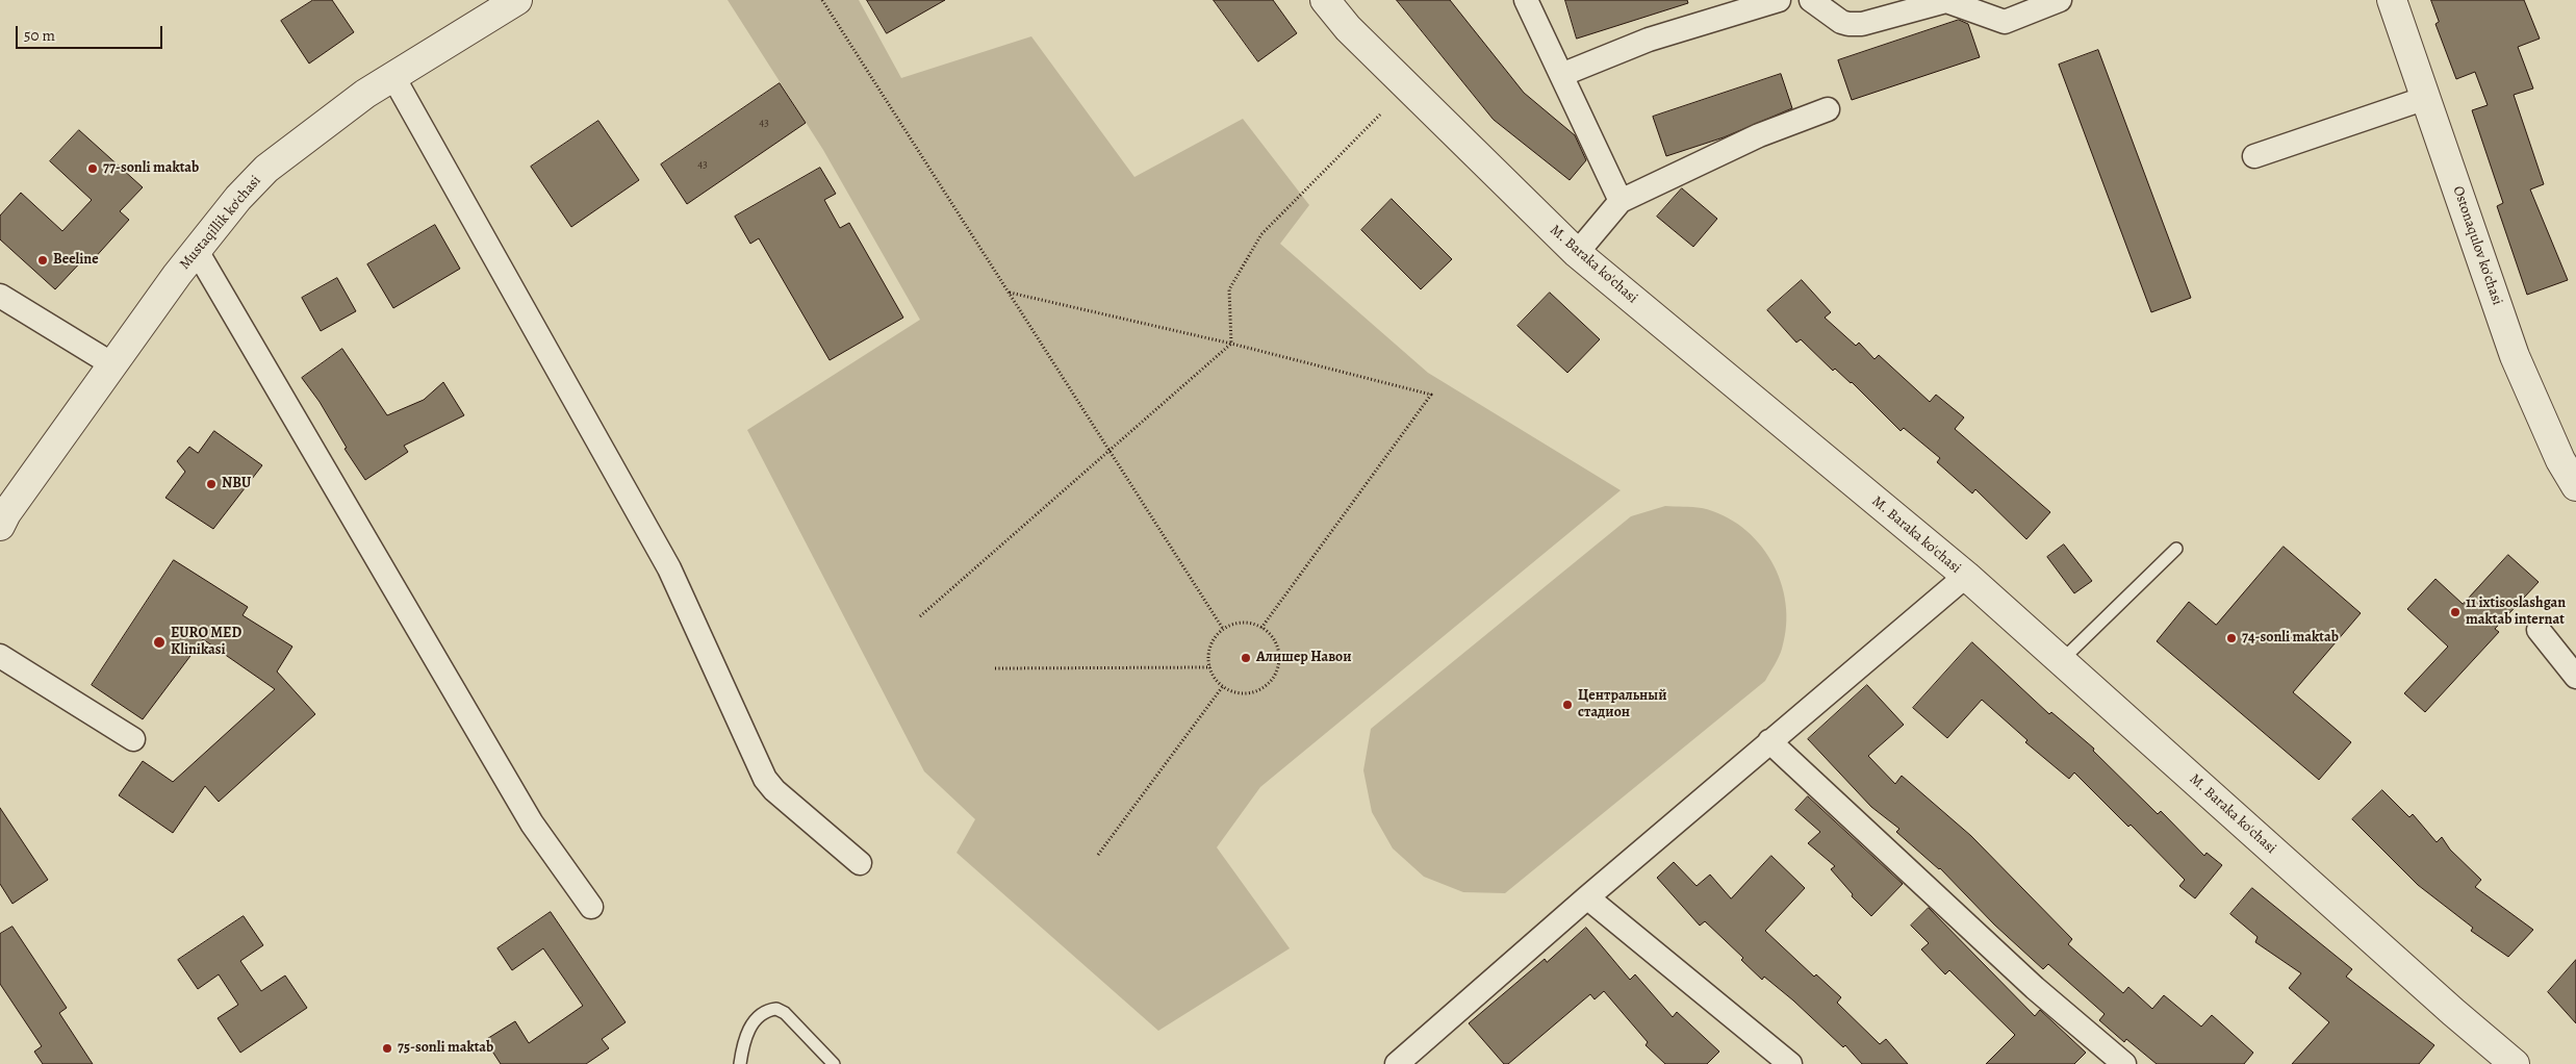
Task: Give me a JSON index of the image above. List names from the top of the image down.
{
  "streets": {
    "street": ["Mustaqillik ko‘chasi", "Ostonaqulov ko'chasi", "M. Baraka ko'chasi"]
  },
  "places": [
    "77-sonli maktab",
    "Beeline",
    "NBU",
    "11 ixtisoslashgan maktab internat",
    "74-sonli maktab",
    "EURO MED Klinikasi",
    "Алишер Навои",
    "Центральный стадион",
    "75-sonli maktab"
  ],
  "house_numbers": ["43", "43"],
  "scale_bar": "50 m"
}
